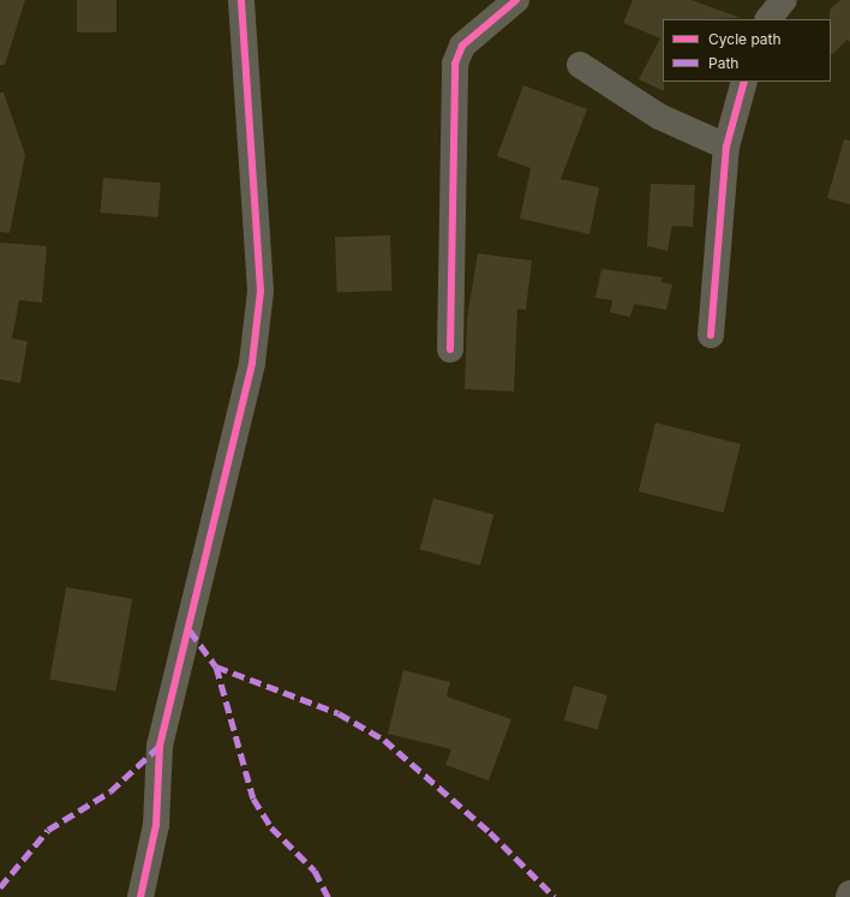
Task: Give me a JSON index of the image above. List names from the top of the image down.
{
  "legend": ["Cycle path", "Path"]
}
